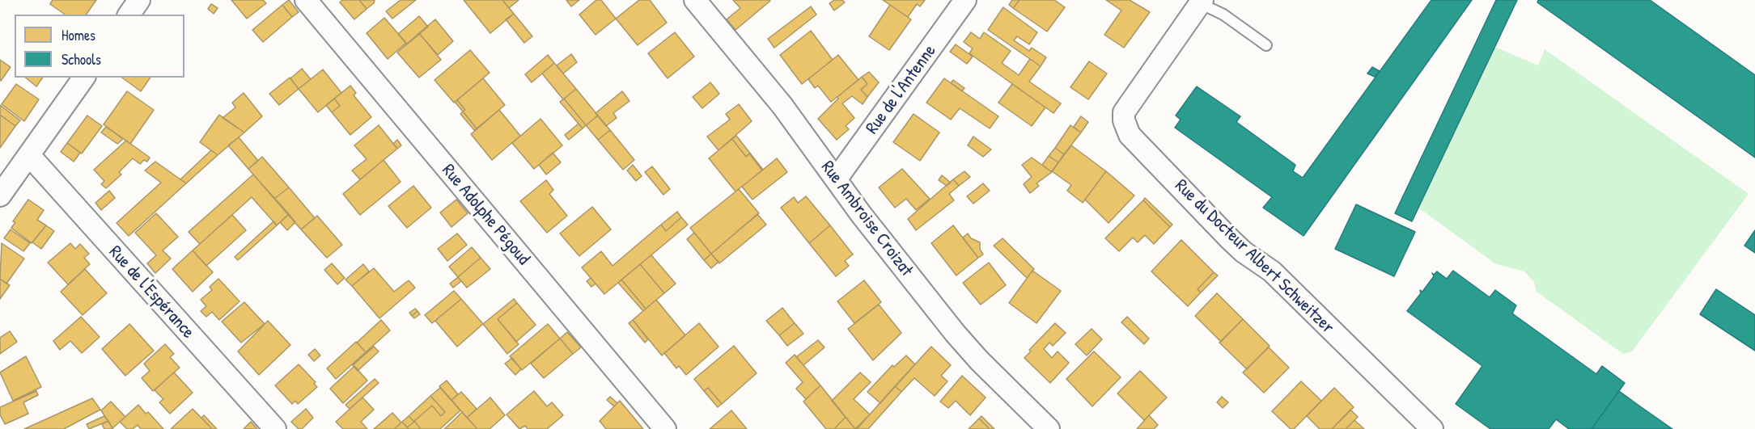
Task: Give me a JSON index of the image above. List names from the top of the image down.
{
  "streets": {
    "street": [
      "Rue de l'Antenne",
      "Rue Adolphe Pégoud",
      "Rue Ambroise Croizat",
      "Rue du Docteur Albert Schweitzer",
      "Rue de l'Espérance"
    ]
  },
  "crossings": [
    ["Rue de l'Antenne", "Rue Ambroise Croizat"]
  ],
  "legend": ["Homes", "Schools"]
}
